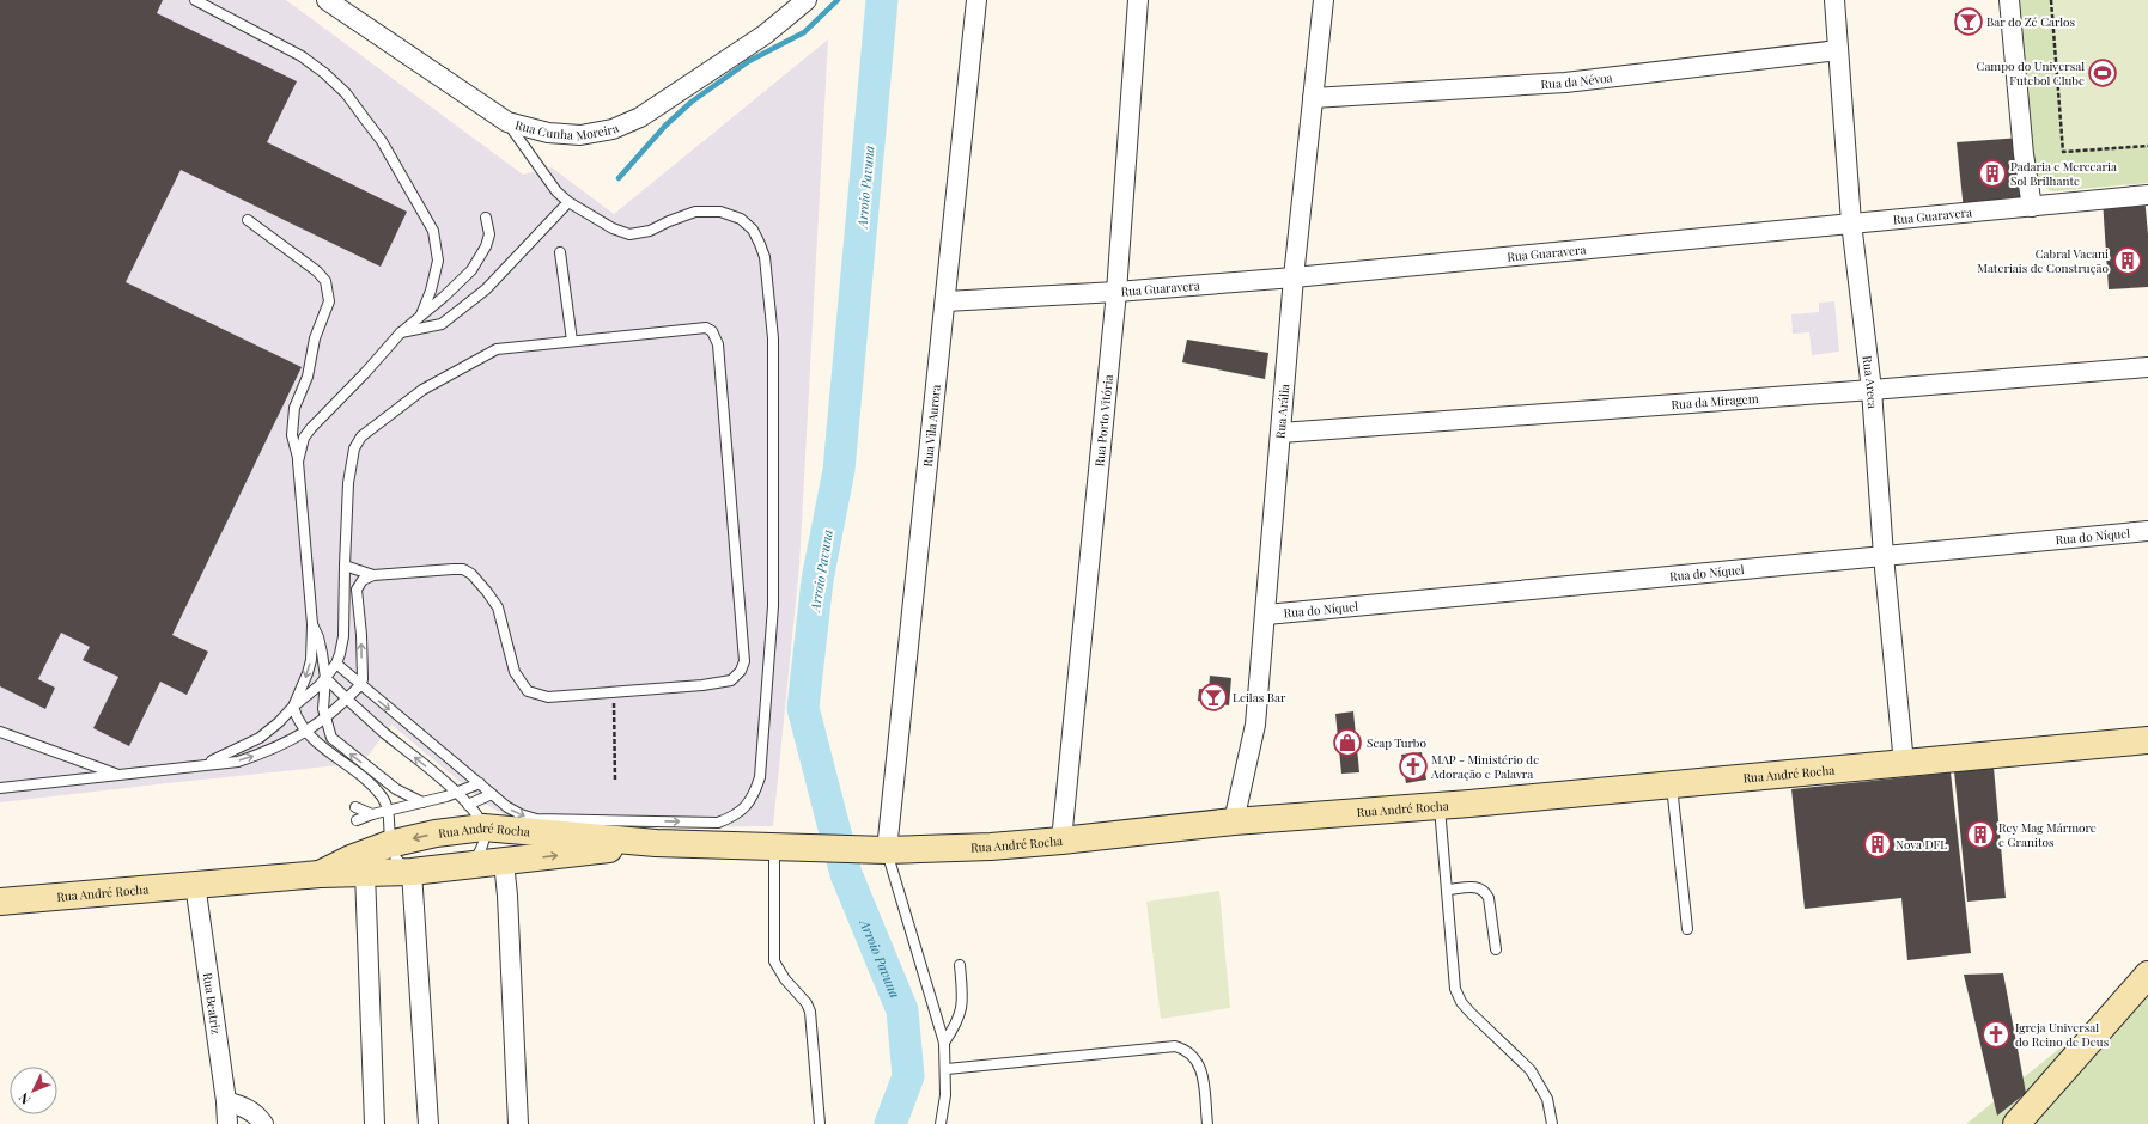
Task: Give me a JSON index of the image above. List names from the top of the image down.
{
  "streets": {
    "main road": ["Rua André Rocha"],
    "street": [
      "Rua da Névoa",
      "Rua Cunha Moreira",
      "Rua Guaravera",
      "Rua Areca",
      "Rua da Miragem",
      "Rua Arália",
      "Rua Porto Vitória",
      "Rua Vila Aurora",
      "Rua do Níquel",
      "Rua Beatriz"
    ]
  },
  "crossings": [
    ["Rua da Névoa", "Rua Areca"],
    ["Rua da Névoa", "Rua Arália"],
    ["Rua Guaravera", "Rua Areca"],
    ["Rua Guaravera", "Rua Arália"],
    ["Rua Guaravera", "Rua Porto Vitória"],
    ["Rua Guaravera", "Rua Vila Aurora"],
    ["Rua Areca", "Rua da Miragem"],
    ["Rua Areca", "Rua do Níquel"],
    ["Rua Areca", "Rua André Rocha"],
    ["Rua da Miragem", "Rua Arália"],
    ["Rua Arália", "Rua do Níquel"],
    ["Rua Arália", "Rua André Rocha"],
    ["Rua Porto Vitória", "Rua André Rocha"],
    ["Rua Vila Aurora", "Rua André Rocha"],
    ["Rua André Rocha", "Rua Beatriz"]
  ],
  "water": ["Arroio Pavuna"],
  "places": {
    "bar": ["Bar do Zé Carlos", "Leilas Bar"],
    "sports": ["Campo do Universal Futebol Clube"],
    "building": [
      "Padaria e Mercearia Sol Brilhante",
      "Cabral Vacani Materiais de Construção",
      "Rey Mag Mármore e Granitos",
      "Nova DFL"
    ],
    "shop": ["Scap Turbo"],
    "church": ["MAP - Ministério de Adoração e Palavra", "Igreja Universal do Reino de Deus"]
  },
  "north": "bottom left"
}
